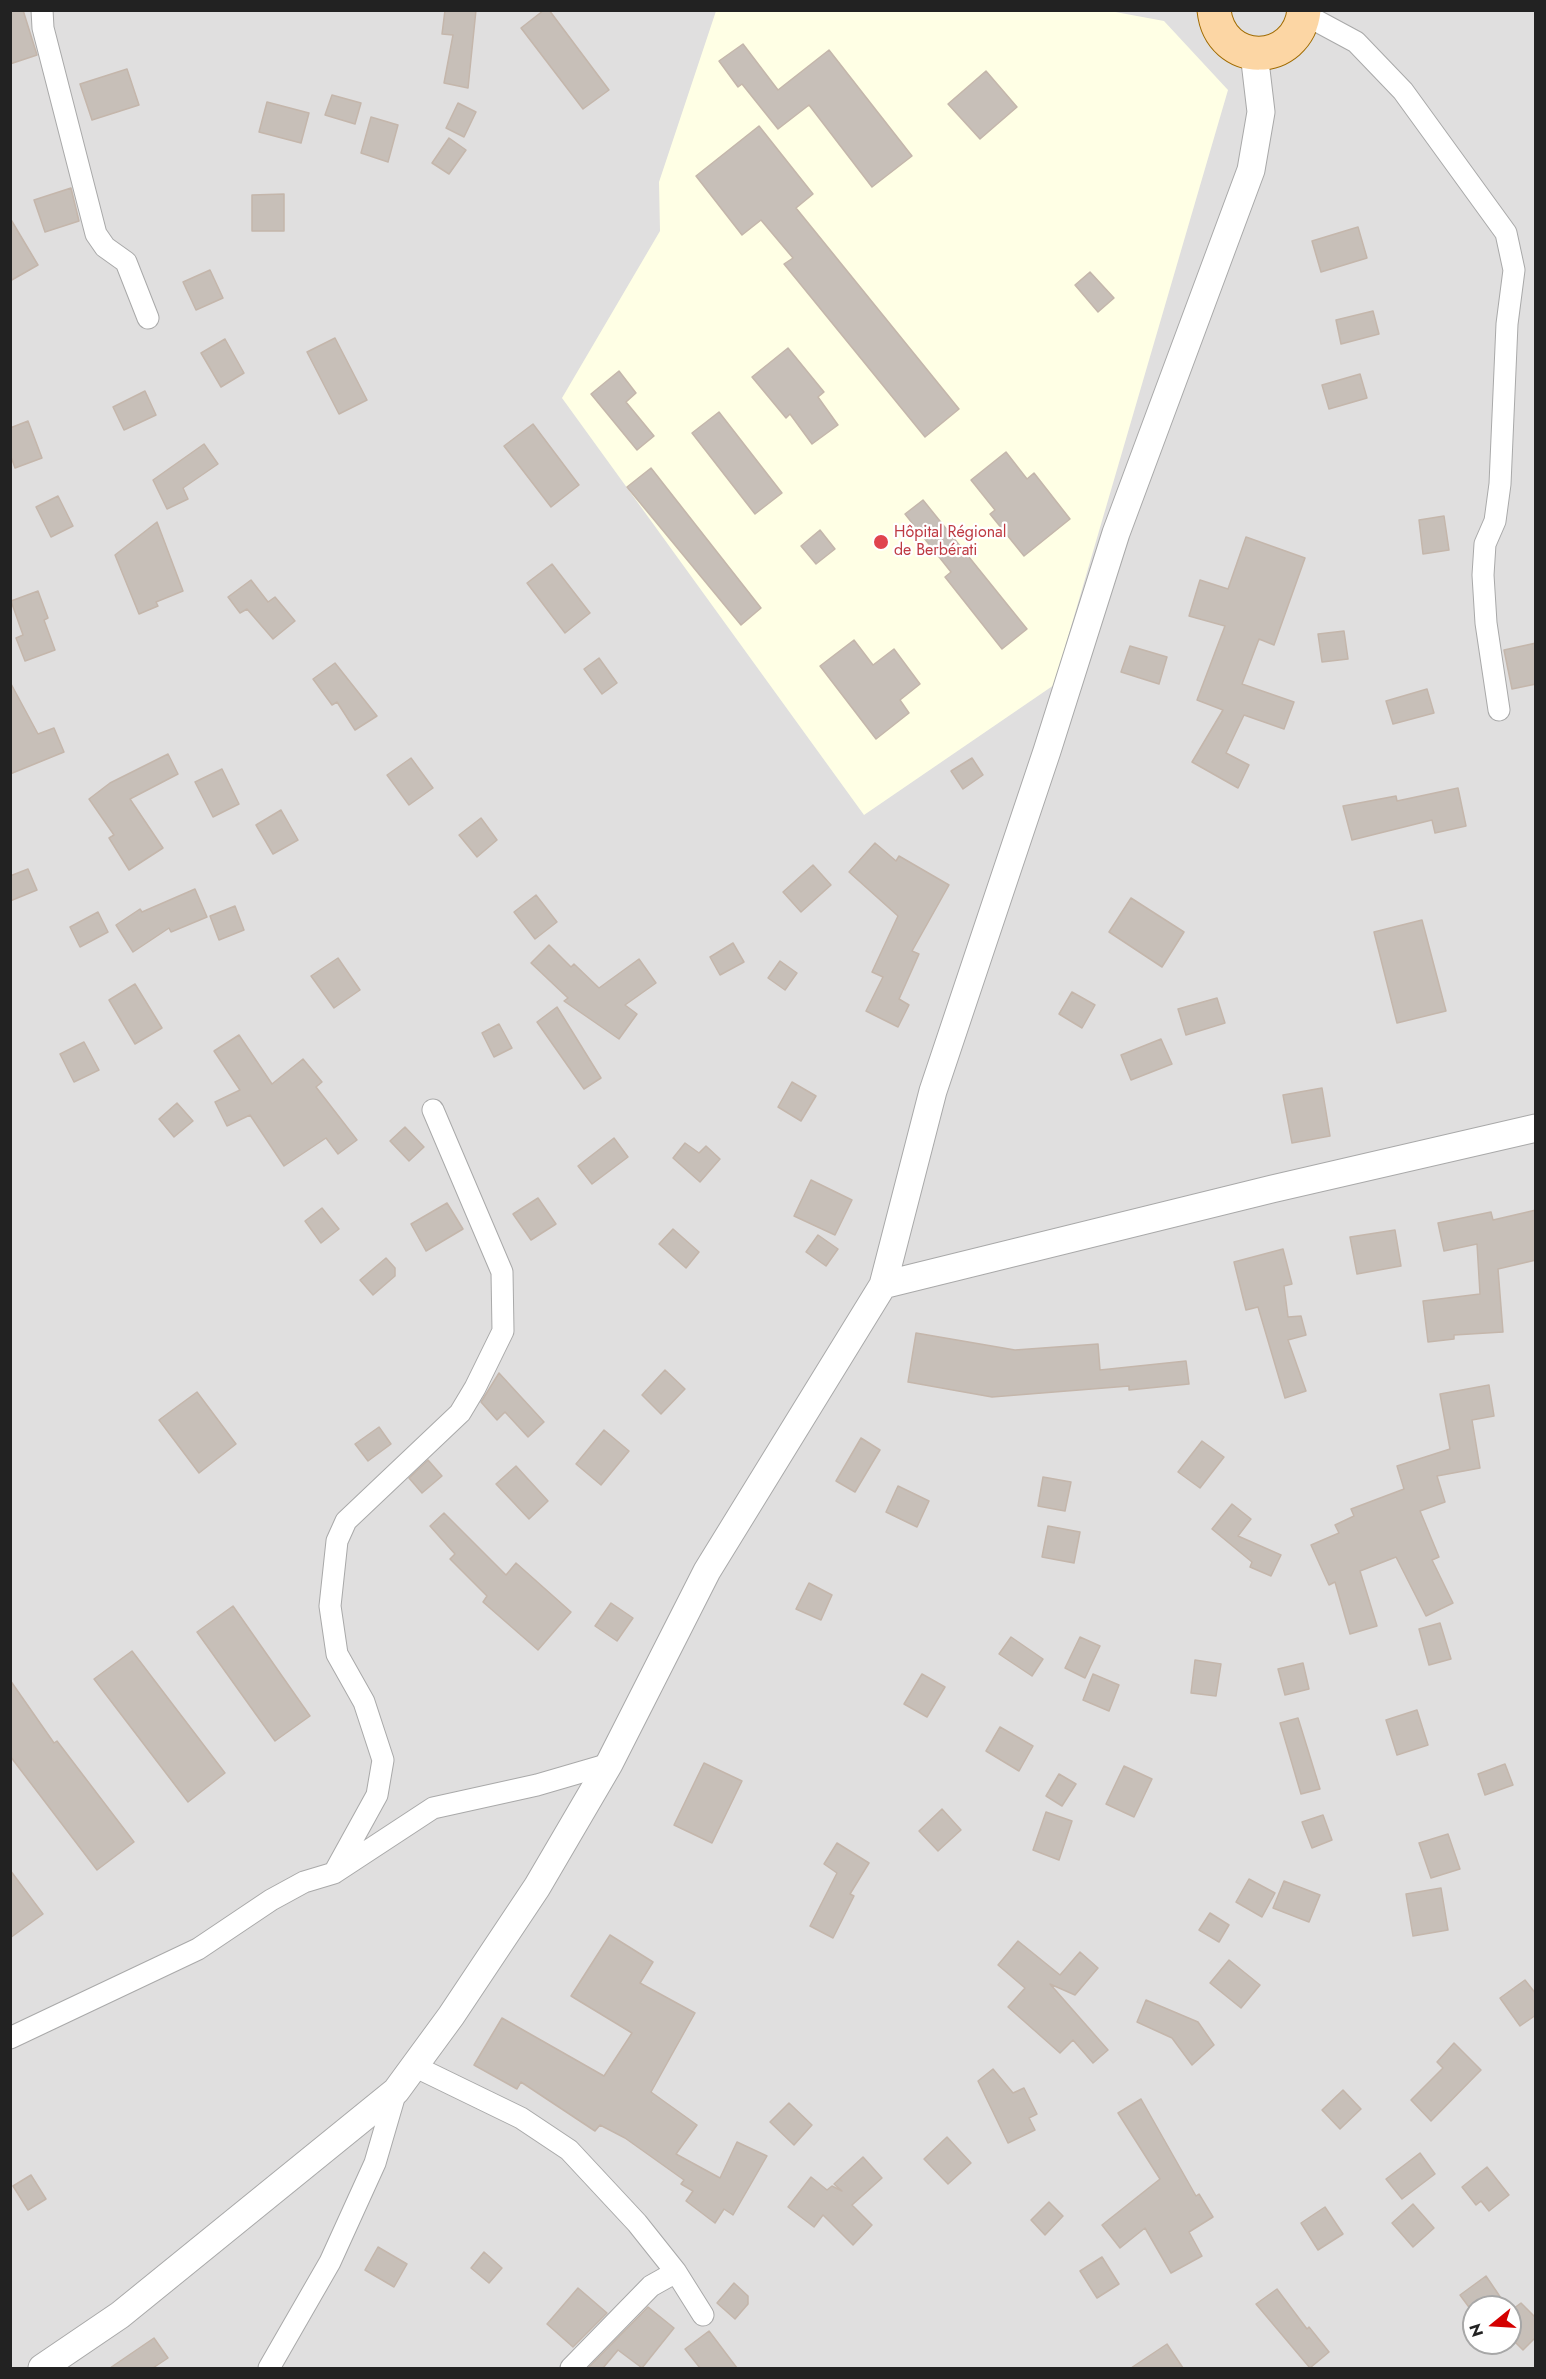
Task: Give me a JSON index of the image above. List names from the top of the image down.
{
  "places": ["Hôpital Régional de Berbérati"],
  "north": "left"
}
